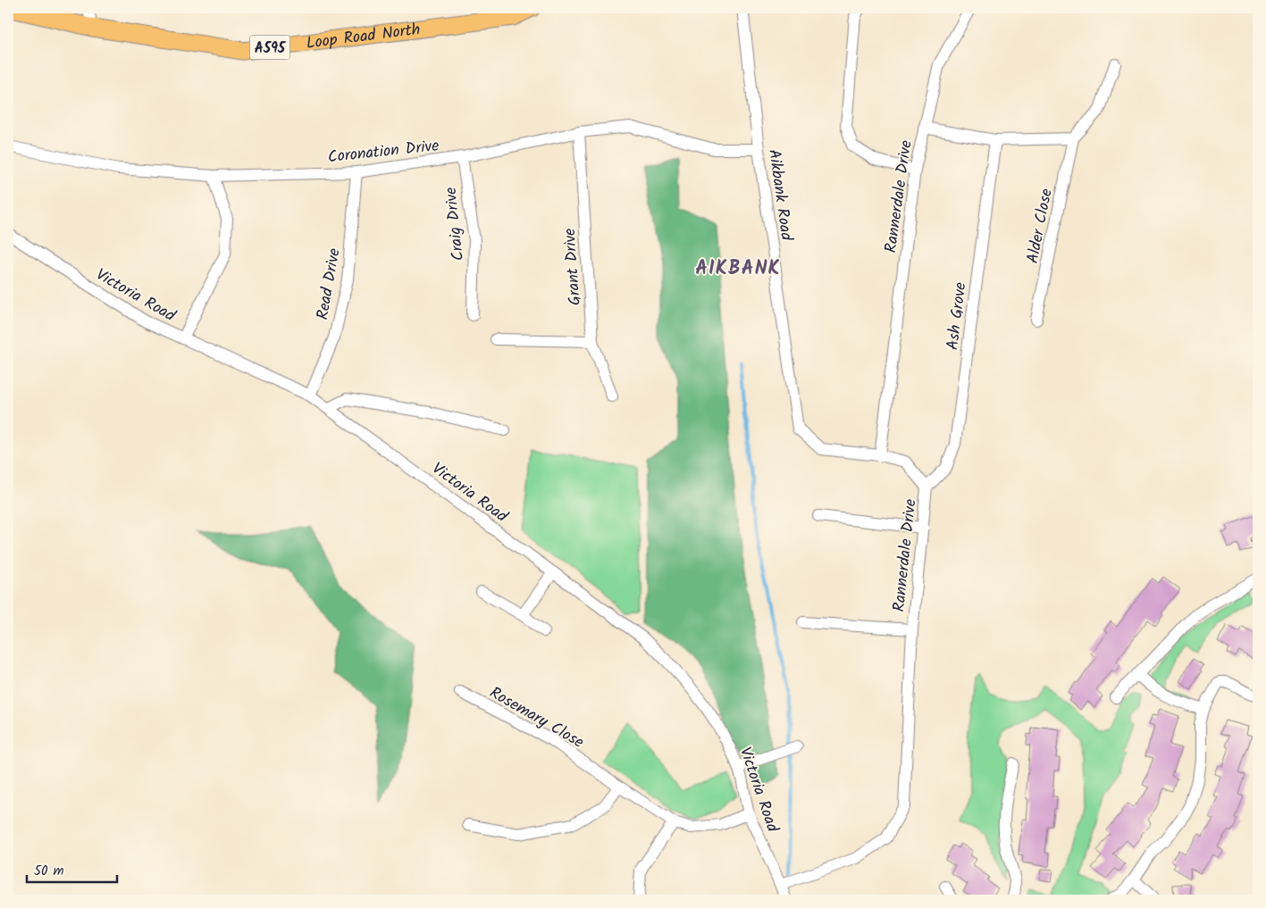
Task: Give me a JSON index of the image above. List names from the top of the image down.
{
  "streets": {
    "highway": ["Loop Road North", "A595"],
    "street": [
      "Coronation Drive",
      "Aikbank Road",
      "Rannerdale Drive",
      "Craig Drive",
      "Alder Close",
      "Grant Drive",
      "Read Drive",
      "Victoria Road",
      "Ash Grove",
      "Rosemary Close"
    ]
  },
  "crossings": [
    ["Coronation Drive", "Aikbank Road"],
    ["Coronation Drive", "Craig Drive"],
    ["Coronation Drive", "Grant Drive"],
    ["Coronation Drive", "Read Drive"],
    ["Aikbank Road", "Rannerdale Drive"],
    ["Rannerdale Drive", "Victoria Road"],
    ["Rannerdale Drive", "Ash Grove"],
    ["Read Drive", "Victoria Road"],
    ["Victoria Road", "Rosemary Close"]
  ],
  "districts": ["AIKBANK"],
  "scale_bar": "50 m"
}
